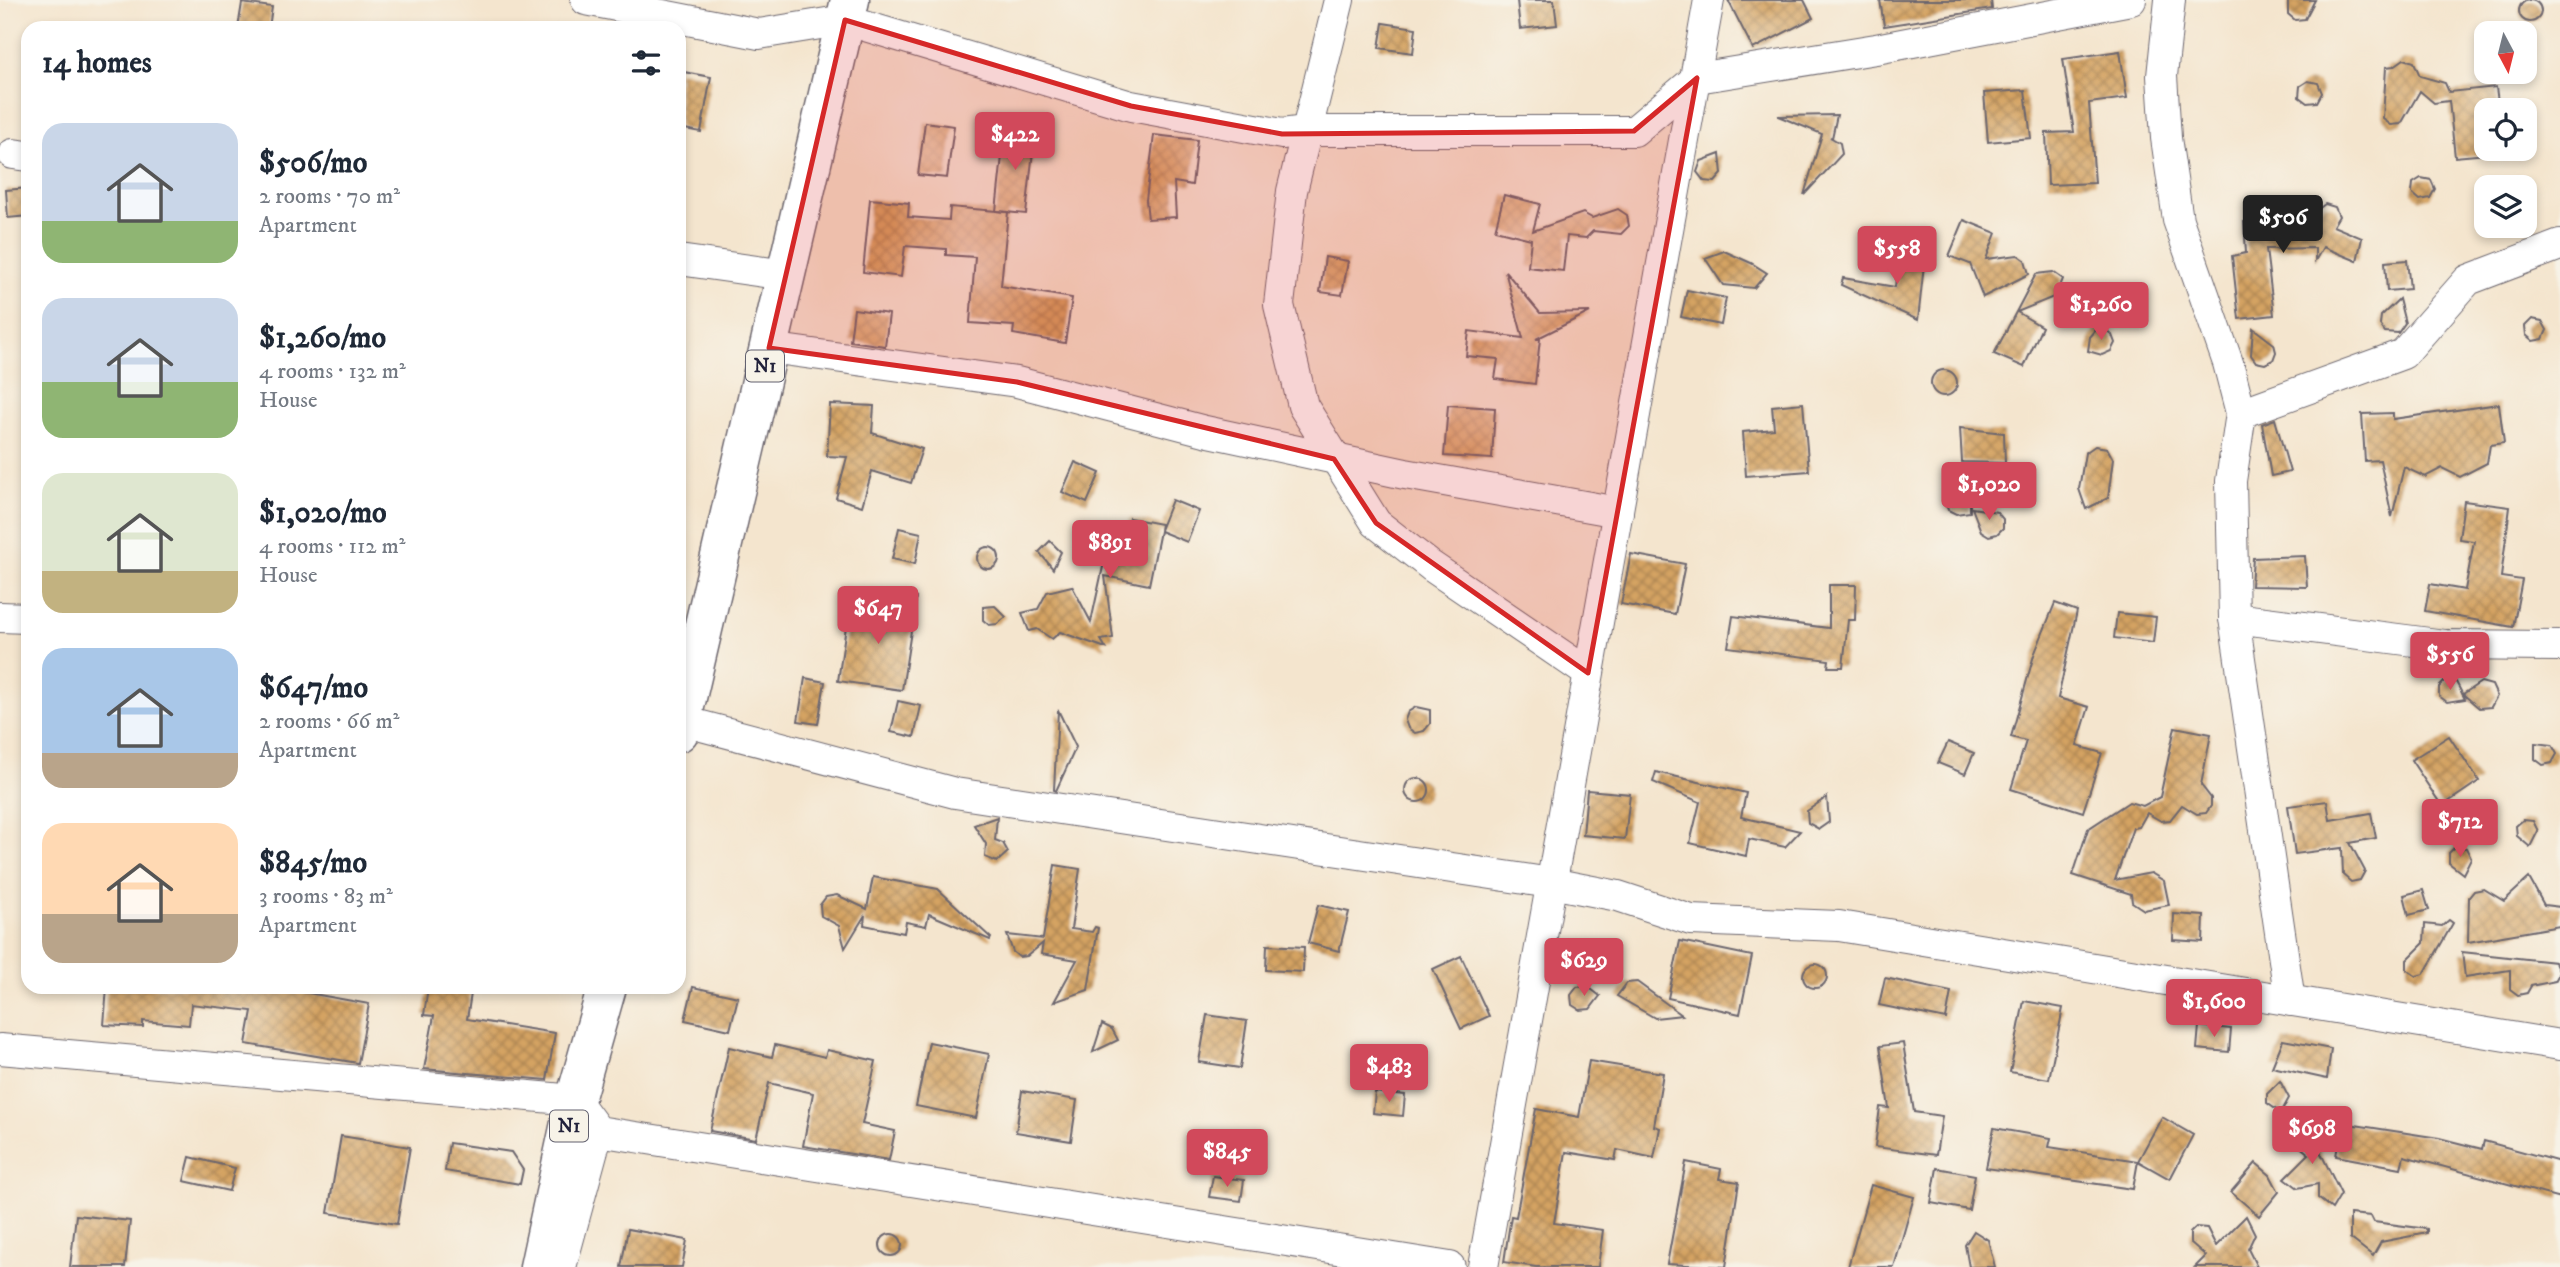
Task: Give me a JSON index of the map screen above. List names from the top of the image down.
{
  "streets": {
    "highway": ["N1"]
  },
  "north": "bottom",
  "page": {
    "heading": "14 homes",
    "list": [
      {
        "name": "$506/mo",
        "note": "2 rooms · 70 m² · Apartment"
      },
      {
        "name": "$1,260/mo",
        "note": "4 rooms · 132 m² · House"
      },
      {
        "name": "$1,020/mo",
        "note": "4 rooms · 112 m² · House"
      },
      {
        "name": "$647/mo",
        "note": "2 rooms · 66 m² · Apartment"
      },
      {
        "name": "$845/mo",
        "note": "3 rooms · 83 m² · Apartment"
      }
    ],
    "price": [
      "$422",
      "$506",
      "$558",
      "$1,260",
      "$1,020",
      "$891",
      "$647",
      "$556",
      "$712",
      "$629",
      "$1,600",
      "$483",
      "$698",
      "$845"
    ]
  }
}
